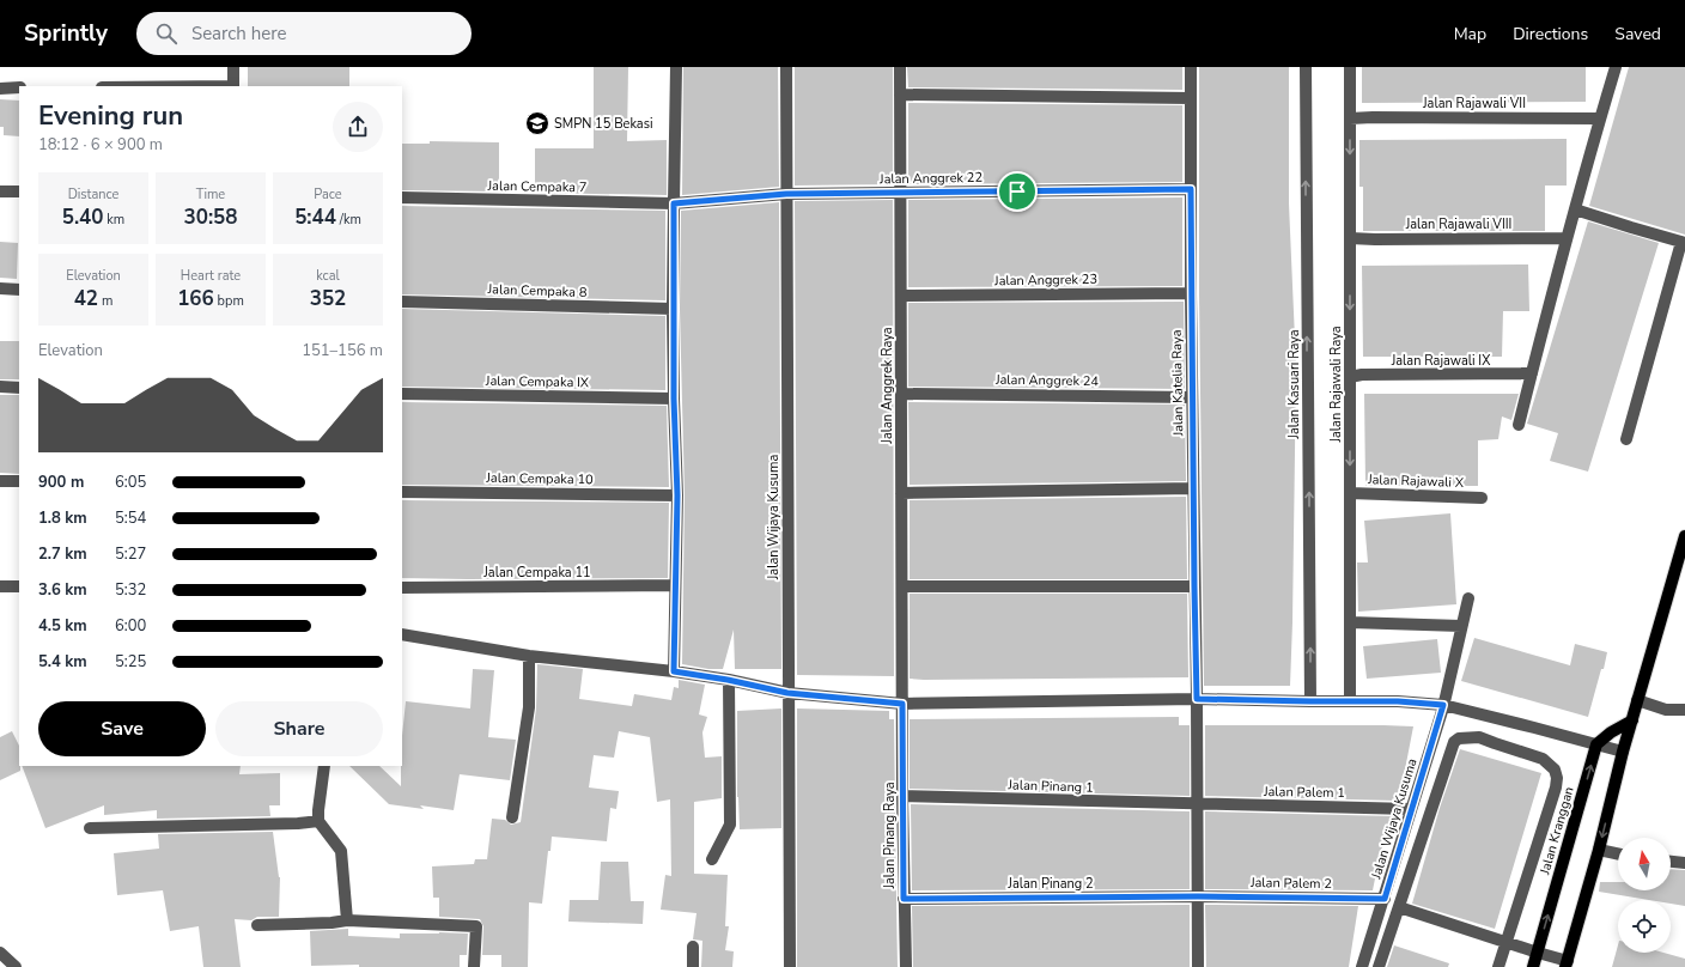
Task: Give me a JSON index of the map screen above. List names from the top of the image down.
{
  "streets": {
    "main road": ["Jalan Kranggan"],
    "street": [
      "Jalan Rajawali VII",
      "Jalan Anggrek 22",
      "Jalan Cempaka 7",
      "Jalan Rajawali VIII",
      "Jalan Anggrek 23",
      "Jalan Cempaka 8",
      "Jalan Rajawali IX",
      "Jalan Anggrek 24",
      "Jalan Cempaka IX",
      "Jalan Katelia Raya",
      "Jalan Kasuari Raya",
      "Jalan Rajawali Raya",
      "Jalan Anggrek Raya",
      "Jalan Cempaka 10",
      "Jalan Rajawali X",
      "Jalan Wijaya Kusuma",
      "Jalan Cempaka 11",
      "Jalan Pinang 1",
      "Jalan Palem 1",
      "Jalan Pinang Raya",
      "Jalan Pinang 2",
      "Jalan Palem 2"
    ]
  },
  "crossings": [
    ["Jalan Rajawali VII", "Jalan Rajawali Raya"],
    ["Jalan Anggrek 22", "Jalan Cempaka 7"],
    ["Jalan Anggrek 22", "Jalan Katelia Raya"],
    ["Jalan Anggrek 22", "Jalan Anggrek Raya"],
    ["Jalan Anggrek 22", "Jalan Wijaya Kusuma"],
    ["Jalan Rajawali VIII", "Jalan Rajawali Raya"],
    ["Jalan Anggrek 23", "Jalan Katelia Raya"],
    ["Jalan Anggrek 23", "Jalan Anggrek Raya"],
    ["Jalan Rajawali IX", "Jalan Rajawali Raya"],
    ["Jalan Anggrek 24", "Jalan Katelia Raya"],
    ["Jalan Anggrek 24", "Jalan Anggrek Raya"],
    ["Jalan Katelia Raya", "Jalan Pinang 1"],
    ["Jalan Katelia Raya", "Jalan Palem 1"],
    ["Jalan Katelia Raya", "Jalan Pinang 2"],
    ["Jalan Katelia Raya", "Jalan Palem 2"],
    ["Jalan Rajawali Raya", "Jalan Rajawali X"],
    ["Jalan Anggrek Raya", "Jalan Pinang Raya"],
    ["Jalan Wijaya Kusuma", "Jalan Palem 1"],
    ["Jalan Wijaya Kusuma", "Jalan Palem 2"],
    ["Jalan Pinang 1", "Jalan Palem 1"],
    ["Jalan Pinang 1", "Jalan Pinang Raya"],
    ["Jalan Pinang Raya", "Jalan Pinang 2"],
    ["Jalan Pinang 2", "Jalan Palem 2"]
  ],
  "one_way": ["Jalan Kasuari Raya", "Jalan Rajawali Raya"],
  "places": {
    "school or university": ["SMPN 15 Bekasi"]
  },
  "north": "top",
  "page": {
    "header": "Sprintly",
    "search": "Search here",
    "nav": ["Map", "Directions", "Saved"],
    "heading": ["Evening run", "18:12 · 6 × 900 m"],
    "stats": [
      ["Distance", "5.40 km"],
      ["Time", "30:58"],
      ["Pace", "5:44 /km"],
      ["Elevation", "42 m"],
      ["Heart rate", "166 bpm"],
      ["kcal", "352"]
    ],
    "chart": ["Elevation", "151–156 m"],
    "list": [
      {
        "name": "900 m",
        "note": "6:05"
      },
      {
        "name": "1.8 km",
        "note": "5:54"
      },
      {
        "name": "2.7 km",
        "note": "5:27"
      },
      {
        "name": "3.6 km",
        "note": "5:32"
      },
      {
        "name": "4.5 km",
        "note": "6:00"
      },
      {
        "name": "5.4 km",
        "note": "5:25"
      }
    ],
    "buttons": ["Save", "Share"]
  }
}
